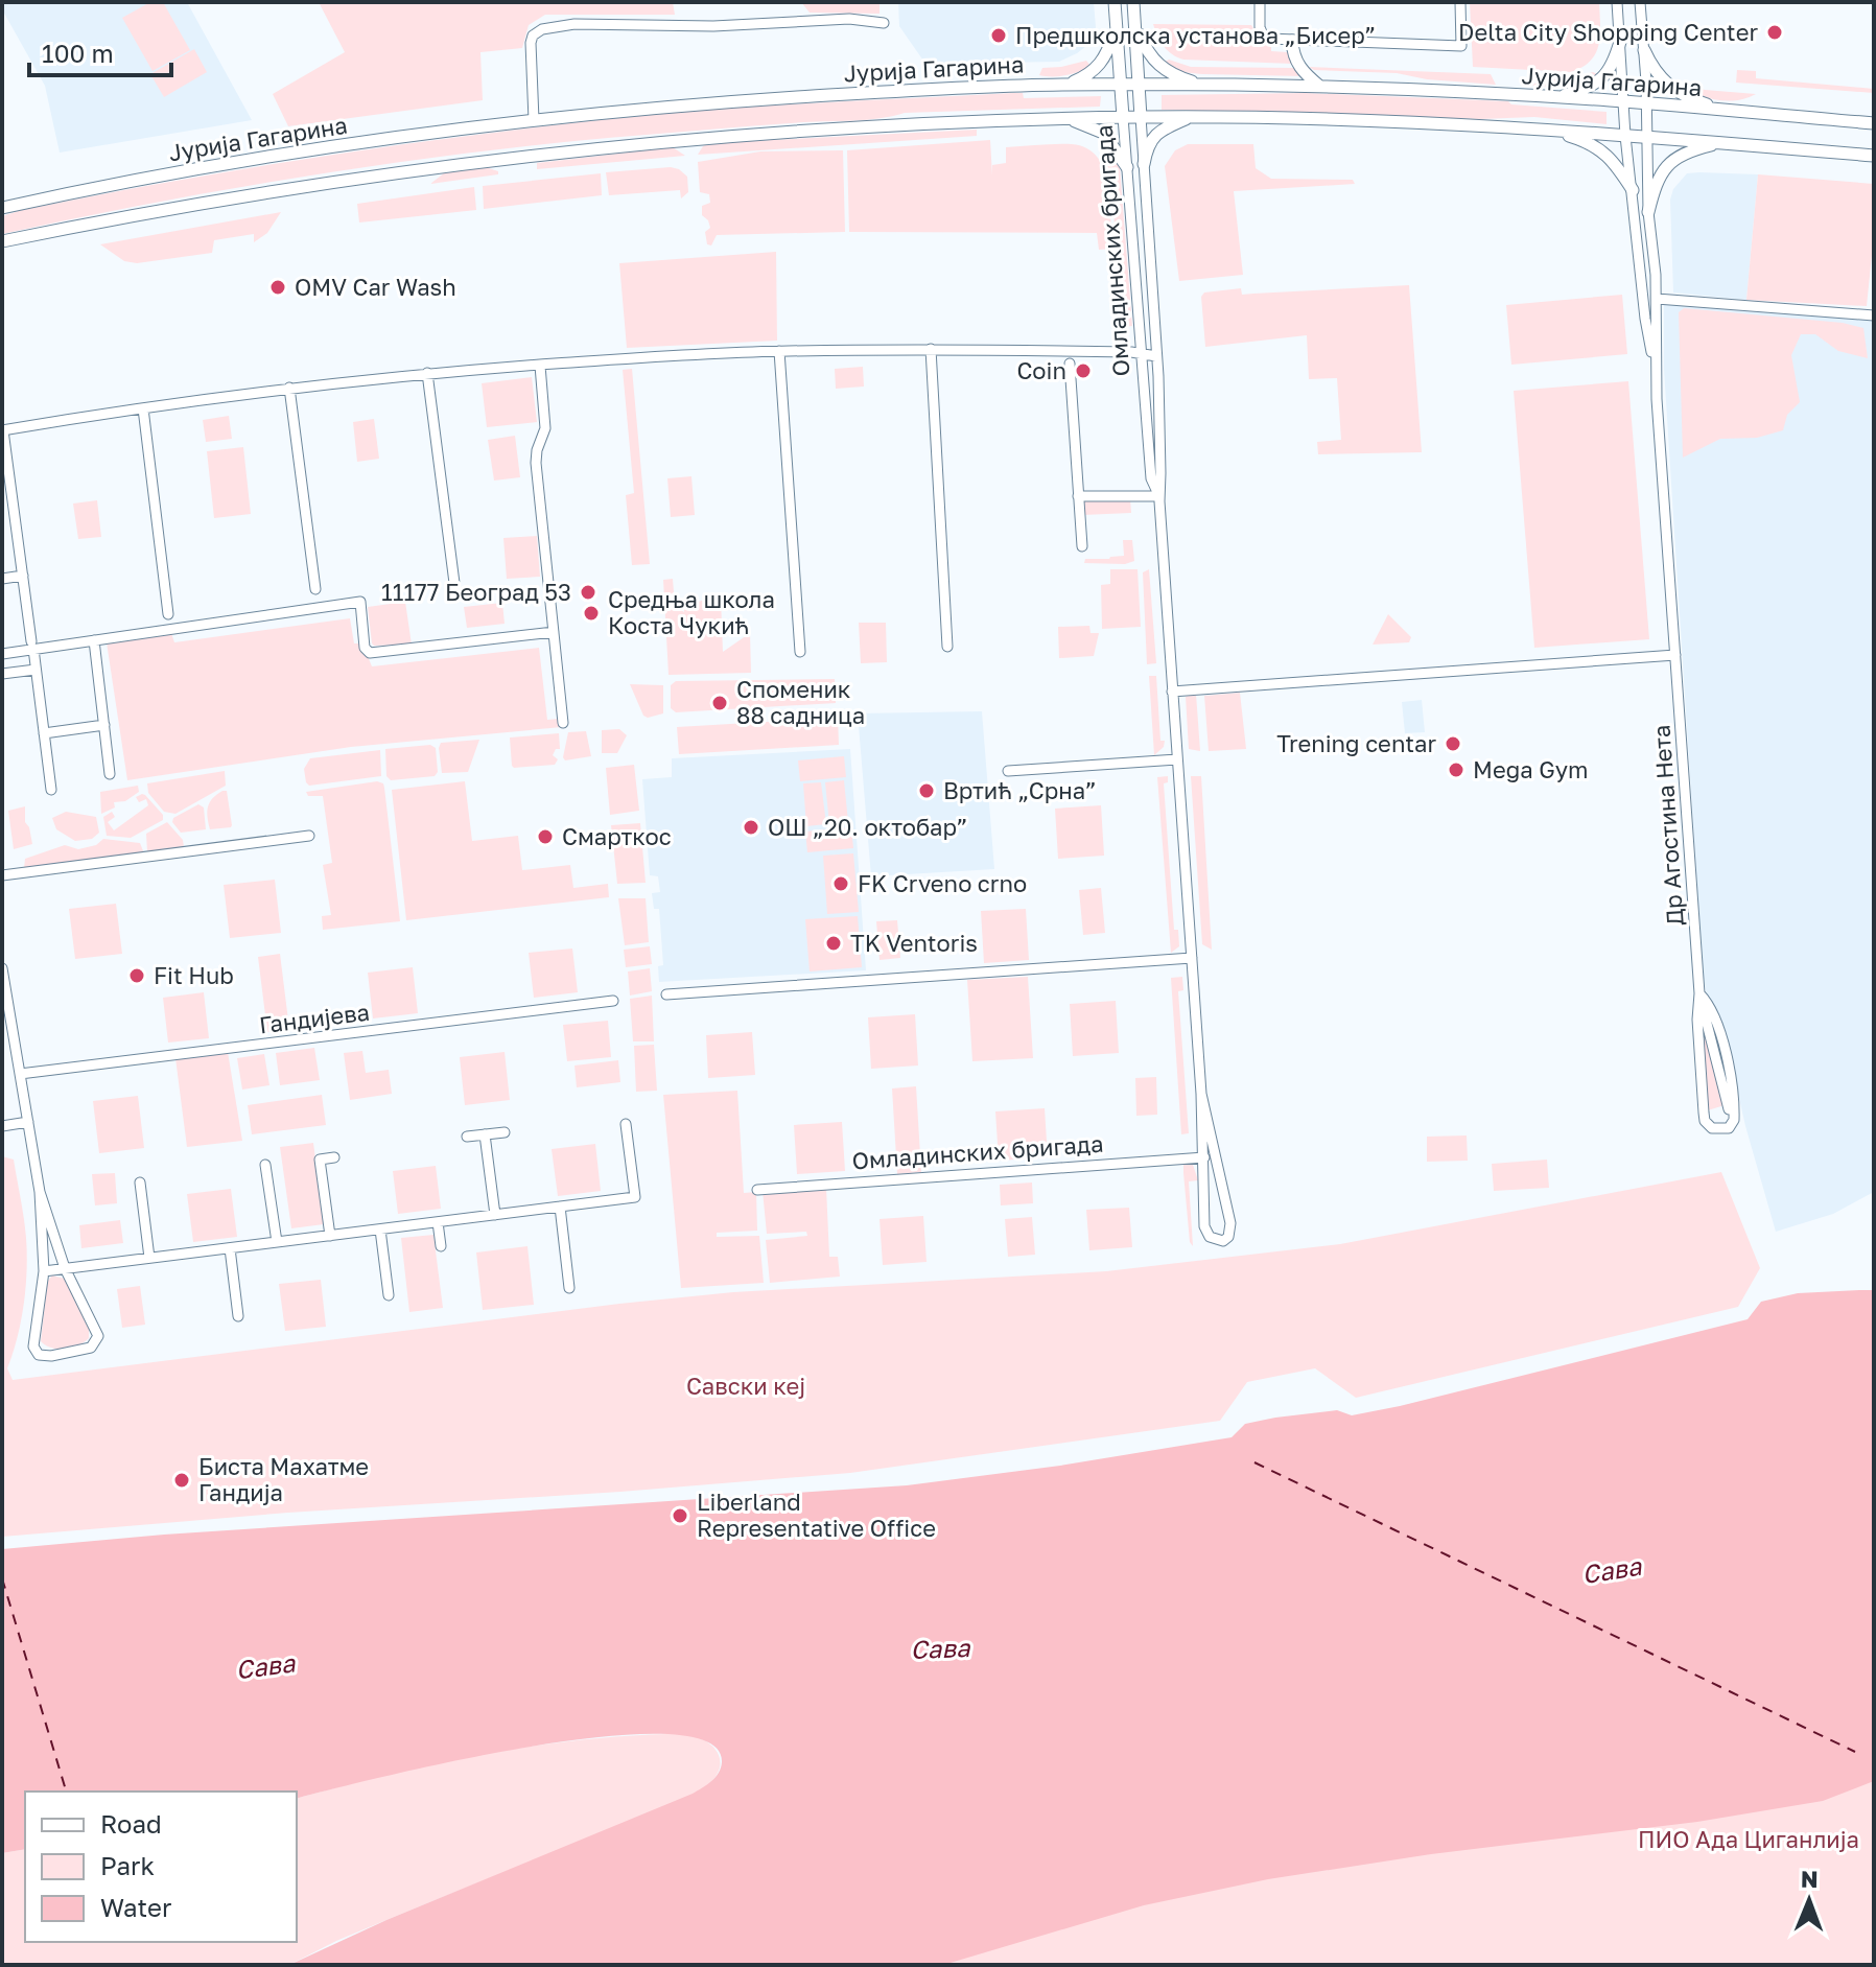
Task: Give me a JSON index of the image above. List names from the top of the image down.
{
  "streets": {
    "main road": ["Јурија Гагарина", "Омладинских бригада"],
    "street": ["Др Агостина Нета", "Гандијева"]
  },
  "crossings": [
    ["Јурија Гагарина", "Омладинских бригада"],
    ["Јурија Гагарина", "Др Агостина Нета"]
  ],
  "water": ["Сава"],
  "parks": ["Савски кеј", "ПИО Ада Циганлија"],
  "places": [
    "Delta City Shopping Center",
    "Предшколска установа „Бисер”",
    "OMV Car Wash",
    "Coin",
    "11177 Београд 53",
    "Средња школа Коста Чукић",
    "Споменик 88 садница",
    "Trening centar",
    "Mega Gym",
    "Вртић „Срна”",
    "ОШ „20. октобар”",
    "Смарткос",
    "FK Crveno crno",
    "TK Ventoris",
    "Fit Hub",
    "Биста Махатме Гандија",
    "Liberland Representative Office"
  ],
  "legend": ["Road", "Park", "Water"],
  "scale_bar": "100 m",
  "north": "top"
}
